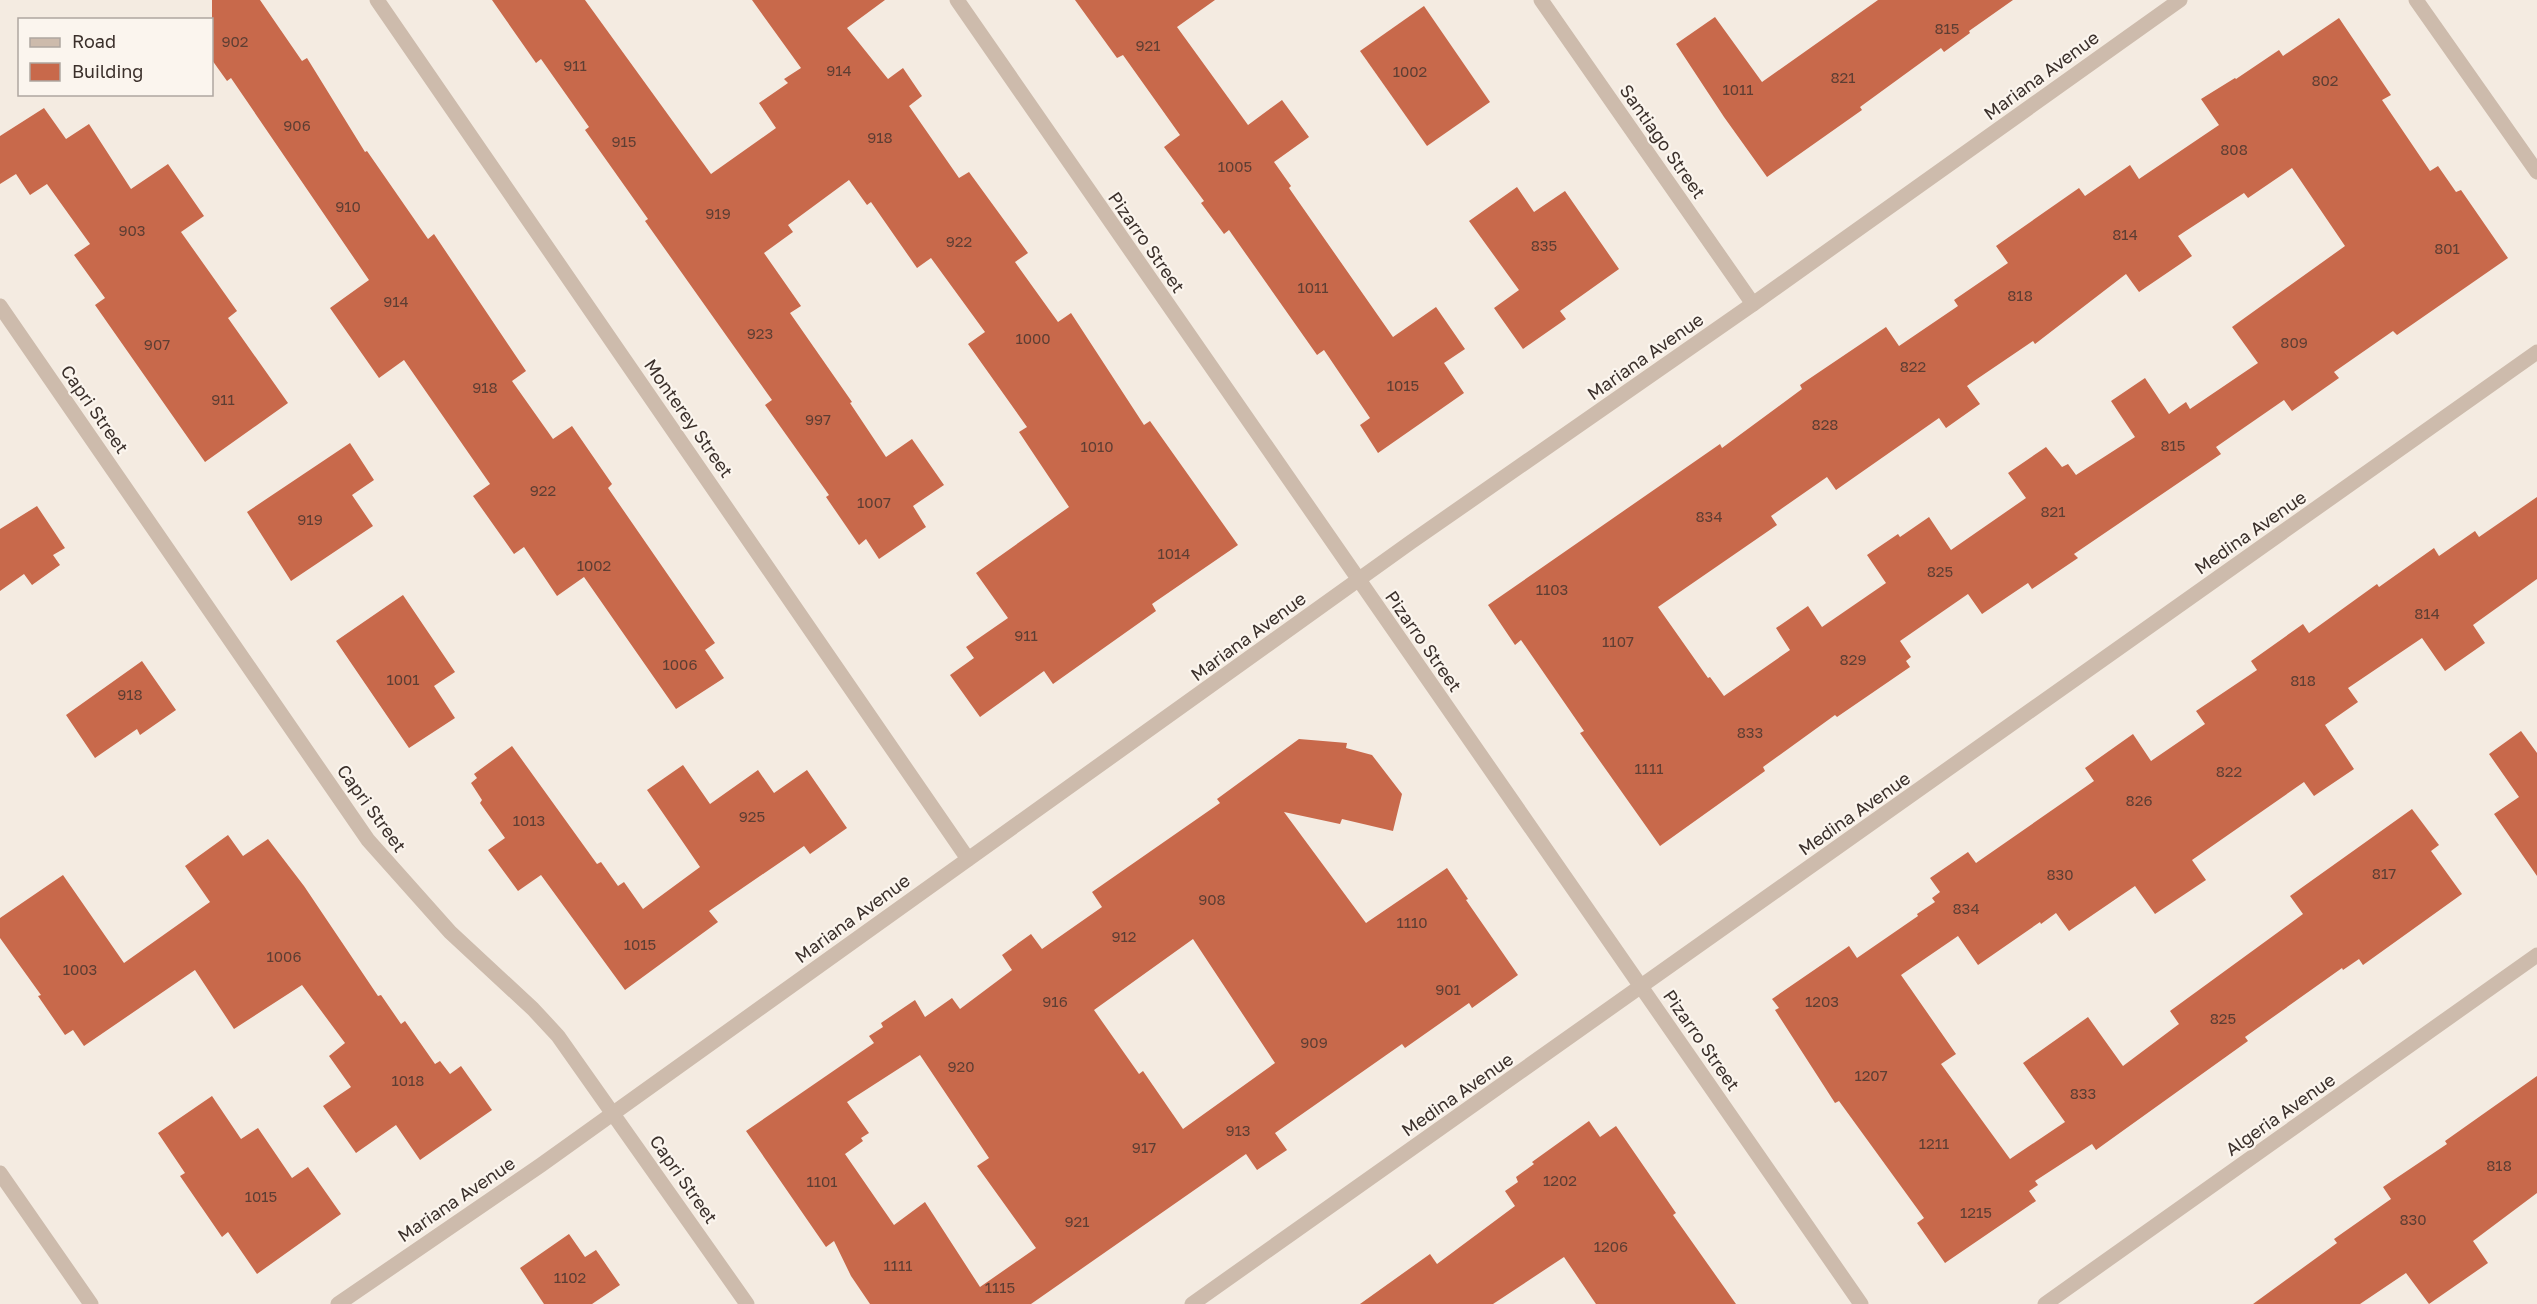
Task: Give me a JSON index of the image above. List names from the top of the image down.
{
  "streets": {
    "street": [
      "Mariana Avenue",
      "Santiago Street",
      "Pizarro Street",
      "Capri Street",
      "Monterey Street",
      "Medina Avenue",
      "Algeria Avenue"
    ]
  },
  "crossings": [
    ["Mariana Avenue", "Santiago Street"],
    ["Mariana Avenue", "Pizarro Street"],
    ["Mariana Avenue", "Capri Street"],
    ["Mariana Avenue", "Monterey Street"],
    ["Pizarro Street", "Medina Avenue"]
  ],
  "house_numbers": [
    "815",
    "902",
    "921",
    "911",
    "914",
    "1002",
    "821",
    "802",
    "1011",
    "906",
    "918",
    "915",
    "808",
    "1005",
    "910",
    "919",
    "903",
    "814",
    "922",
    "835",
    "801",
    "1011",
    "818",
    "914",
    "923",
    "1000",
    "809",
    "907",
    "822",
    "1015",
    "918",
    "911",
    "997",
    "828",
    "815",
    "1010",
    "922",
    "1007",
    "821",
    "834",
    "919",
    "1014",
    "1002",
    "825",
    "1103",
    "814",
    "911",
    "1107",
    "829",
    "1006",
    "1001",
    "818",
    "918",
    "833",
    "1111",
    "822",
    "826",
    "925",
    "1013",
    "817",
    "830",
    "908",
    "834",
    "1110",
    "912",
    "1015",
    "1006",
    "1003",
    "901",
    "916",
    "1203",
    "825",
    "909",
    "920",
    "1207",
    "1018",
    "833",
    "913",
    "1211",
    "917",
    "818",
    "1202",
    "1101",
    "1015",
    "1215",
    "830",
    "921",
    "1206",
    "1111",
    "1102",
    "1115"
  ],
  "legend": ["Road", "Building"]
}
